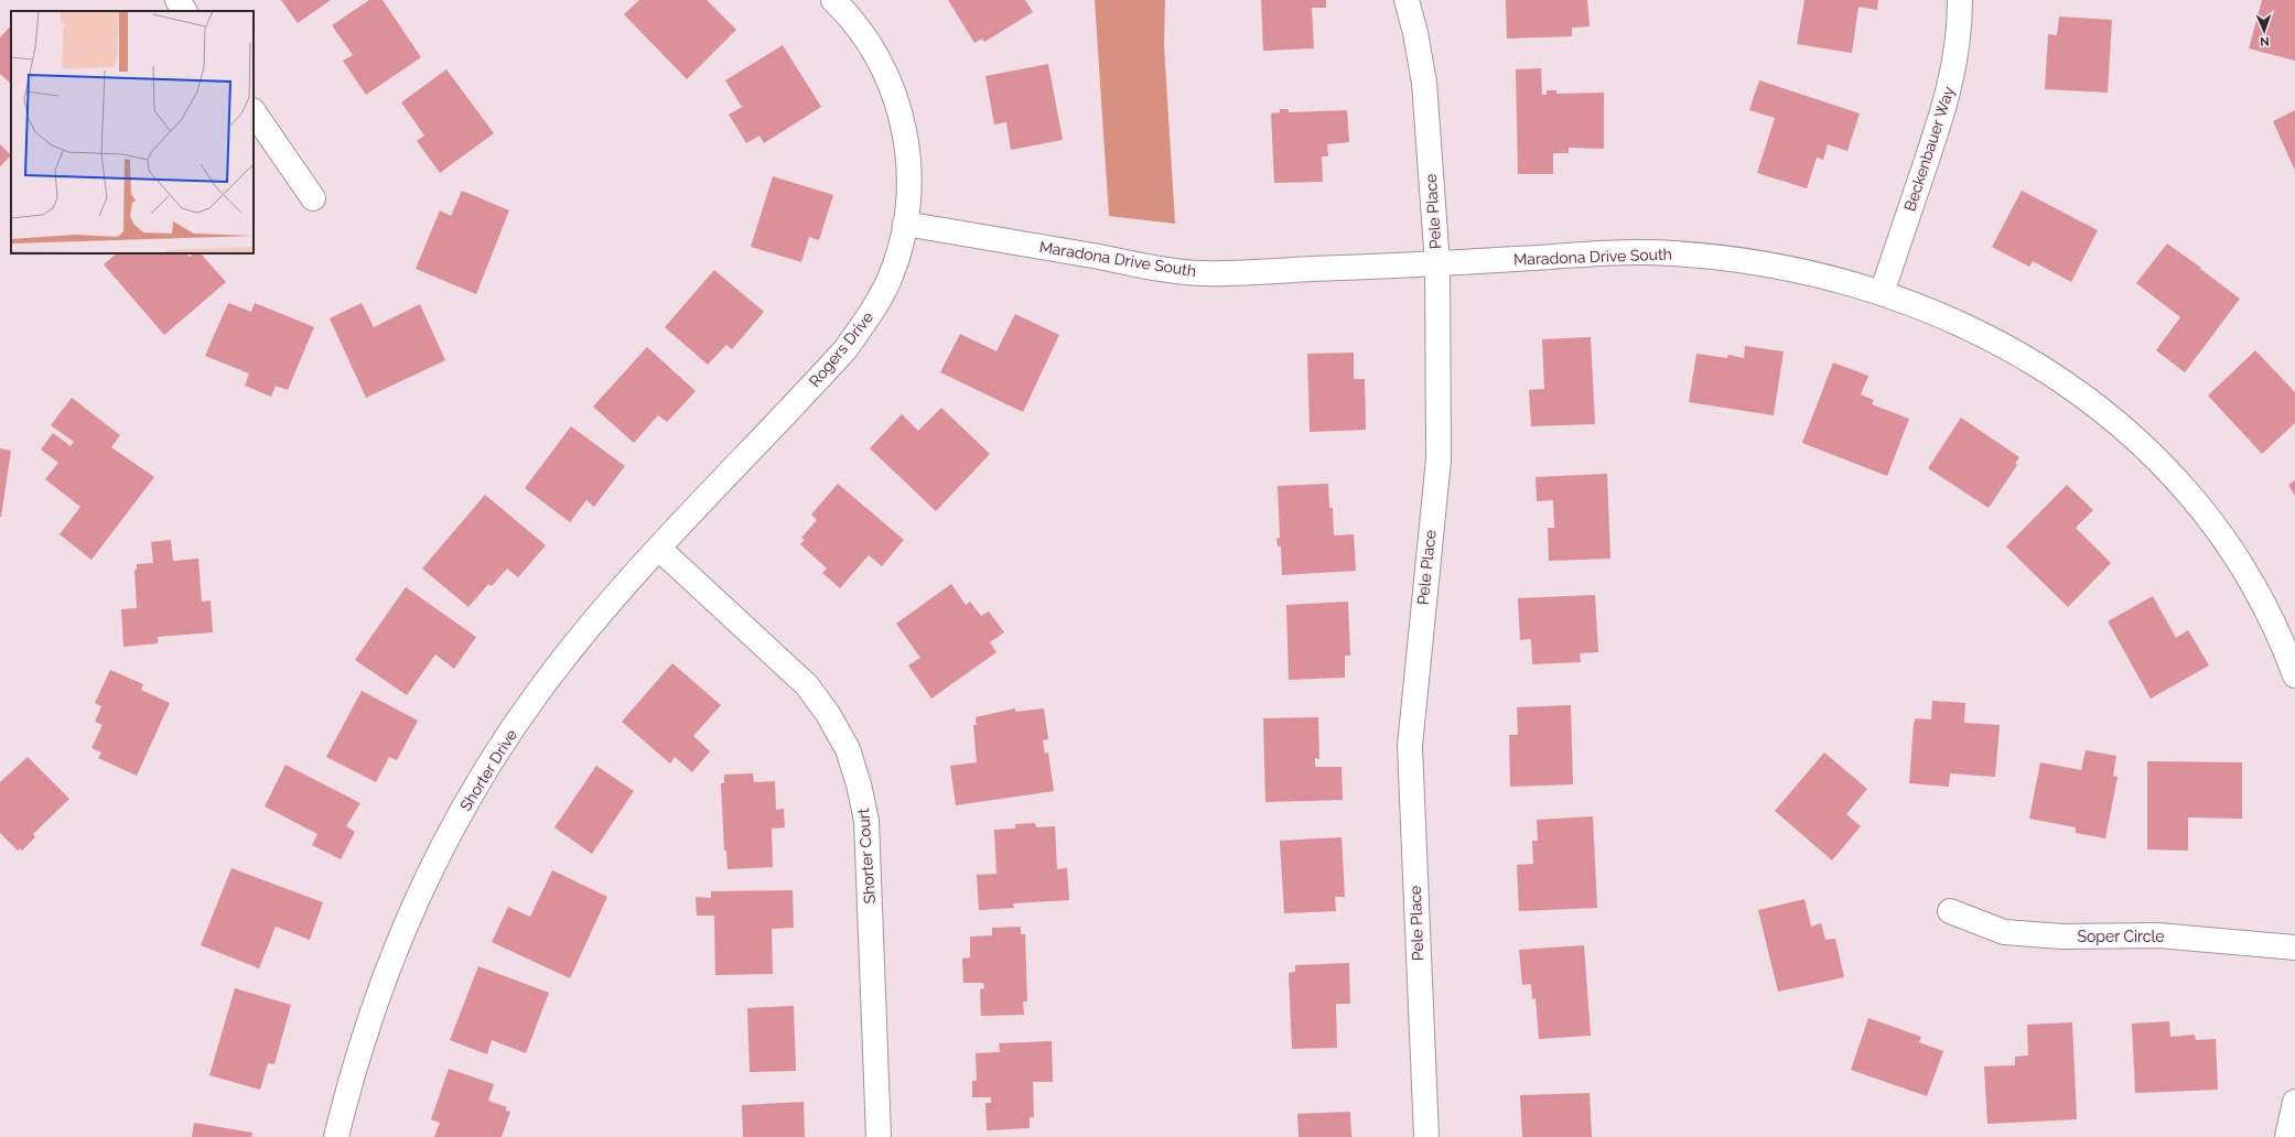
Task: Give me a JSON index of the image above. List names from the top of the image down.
{
  "streets": {
    "street": [
      "Beckenbauer Way",
      "Pele Place",
      "Maradona Drive South",
      "Rogers Drive",
      "Shorter Drive",
      "Shorter Court",
      "Soper Circle"
    ]
  },
  "crossings": [
    ["Beckenbauer Way", "Maradona Drive South"],
    ["Pele Place", "Maradona Drive South"],
    ["Maradona Drive South", "Rogers Drive"],
    ["Rogers Drive", "Shorter Drive"],
    ["Shorter Drive", "Shorter Court"]
  ],
  "north": "bottom"
}
